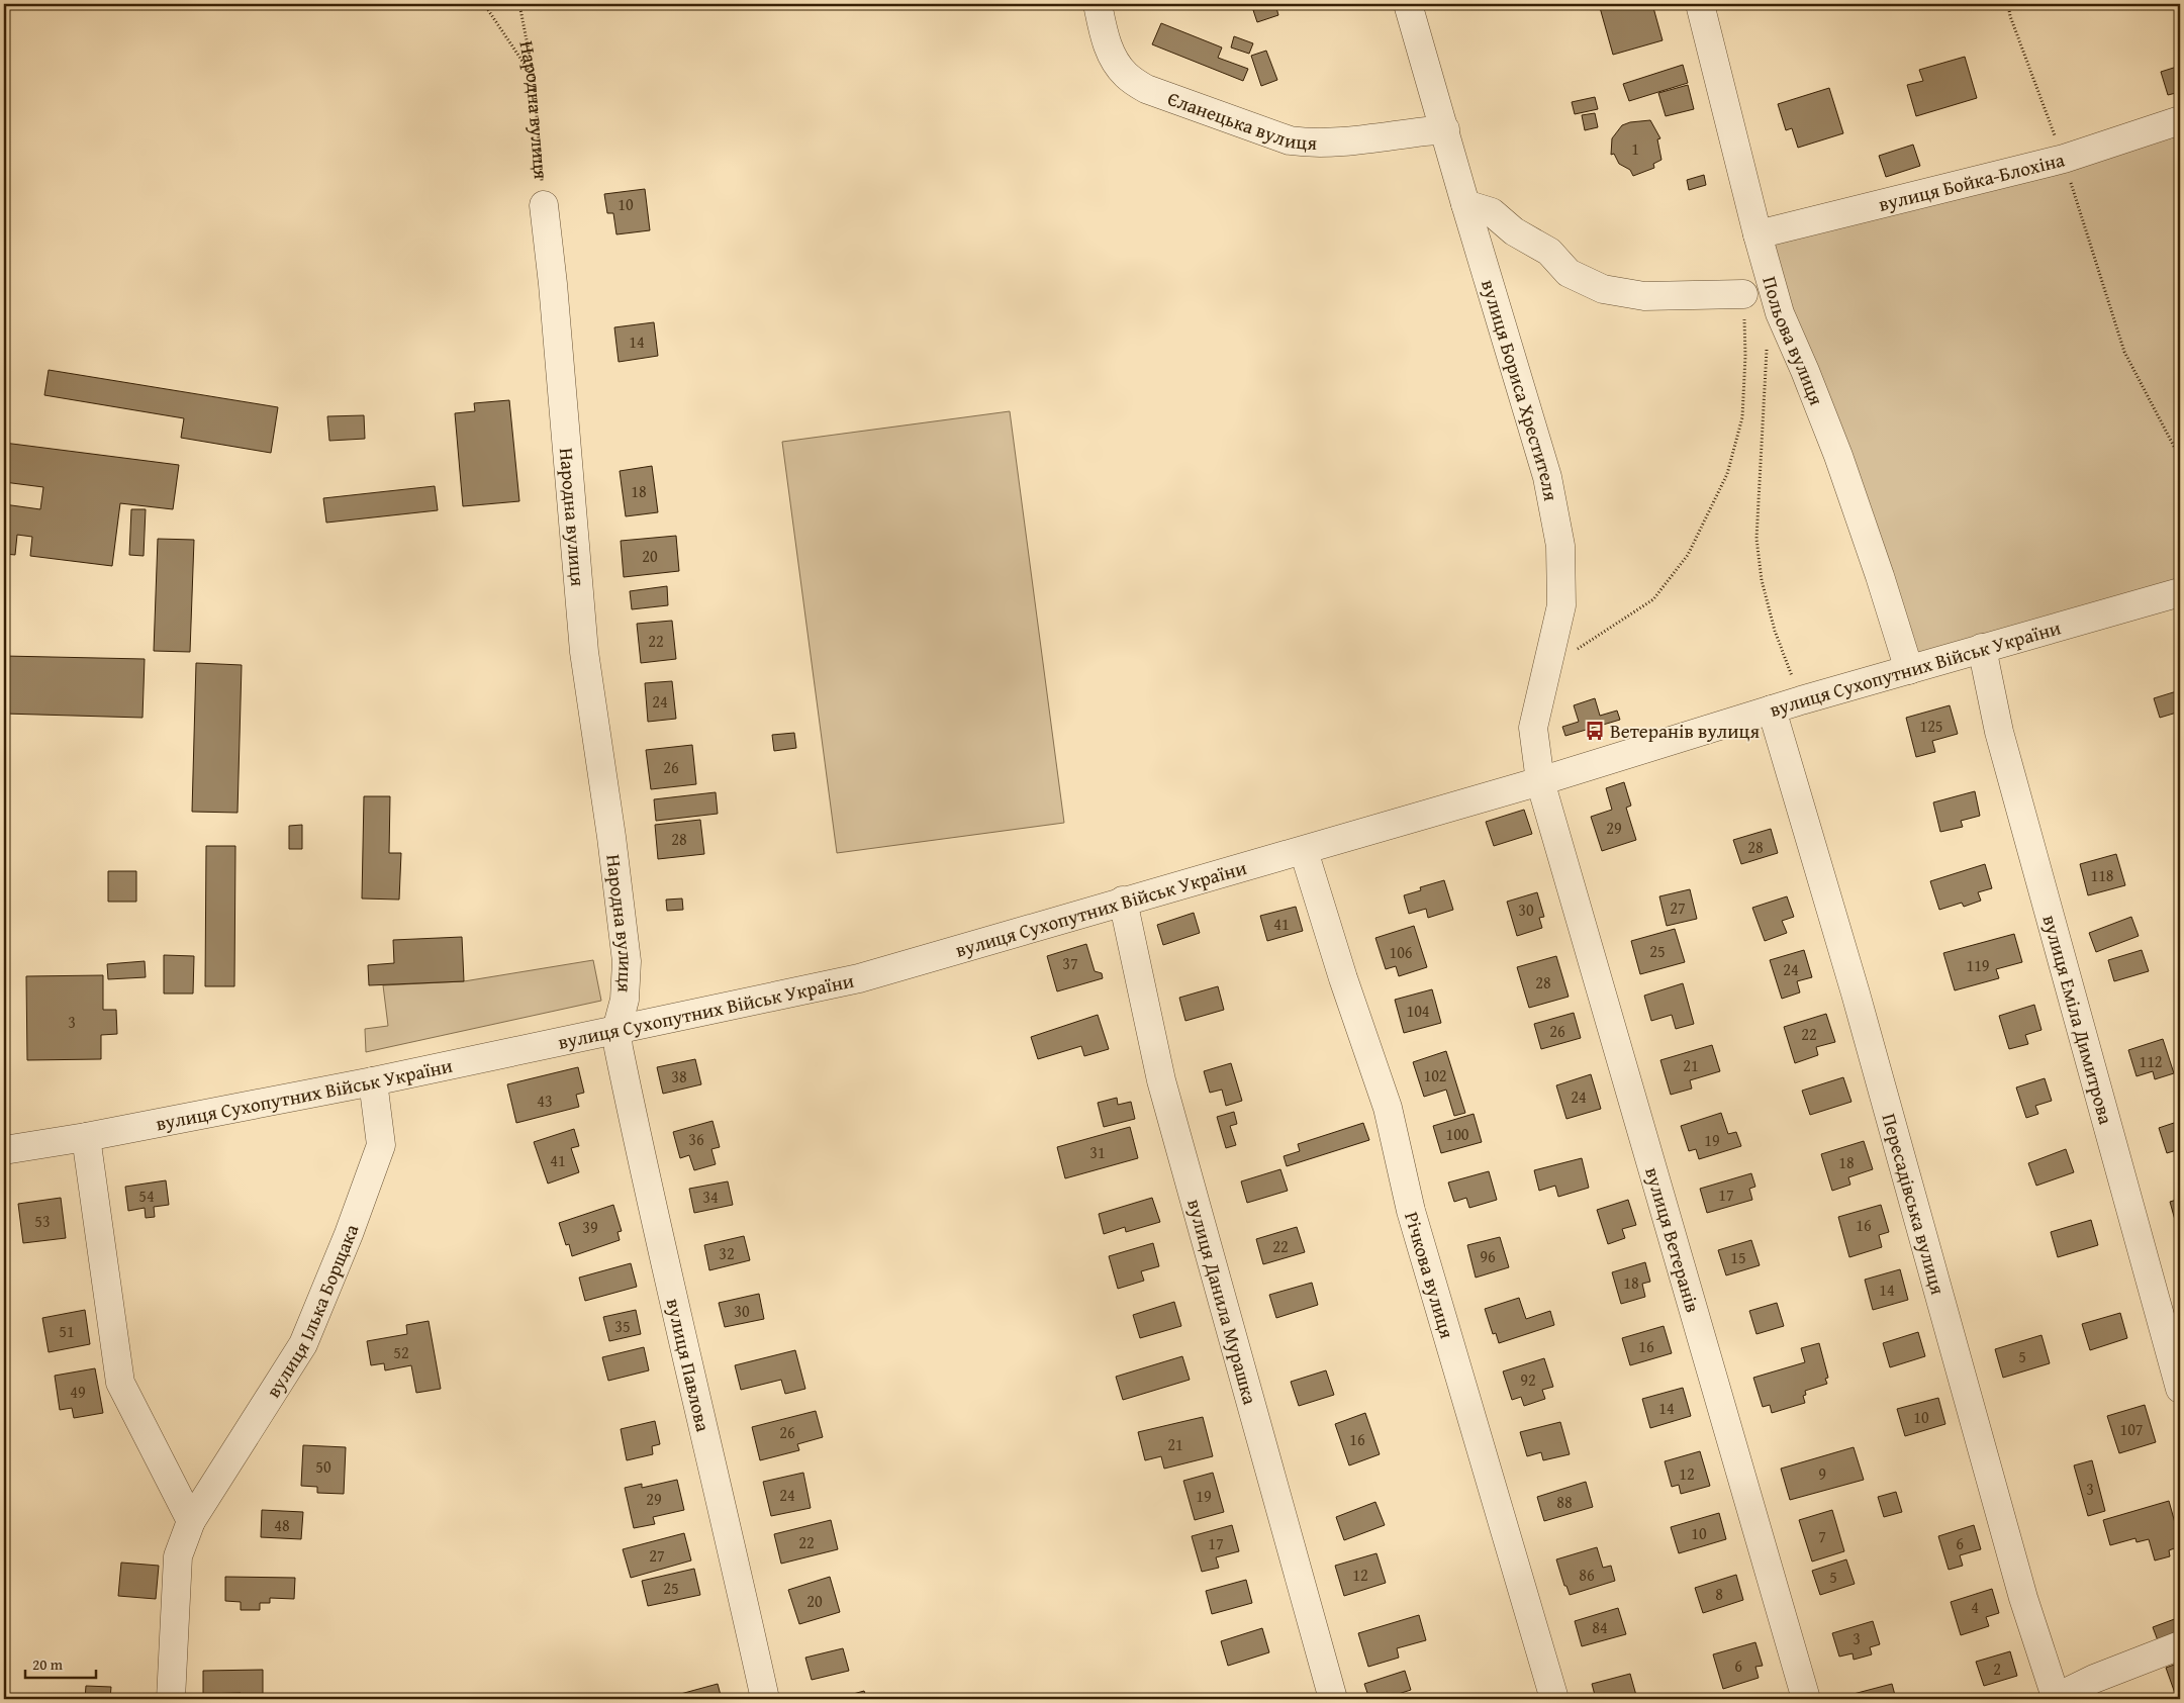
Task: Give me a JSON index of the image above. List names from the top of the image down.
{
  "streets": {
    "street": [
      "Народна вулиця",
      "Єланецька вулиця",
      "вулиця Бойка-Блохіна",
      "Польова вулиця",
      "вулиця Бориса Хрестителя",
      "вулиця Сухопутних Військ України",
      "вулиця Еміла Димитрова",
      "Пересадівська вулиця",
      "вулиця Ветеранів",
      "Річкова вулиця",
      "вулиця Данила Мурашка",
      "вулиця Ілька Борщака",
      "вулиця Павлова"
    ]
  },
  "crossings": [
    ["Народна вулиця", "вулиця Сухопутних Військ України"],
    ["Народна вулиця", "вулиця Павлова"],
    ["Єланецька вулиця", "вулиця Бориса Хрестителя"],
    ["вулиця Бойка-Блохіна", "Польова вулиця"],
    ["Польова вулиця", "вулиця Сухопутних Військ України"],
    ["вулиця Бориса Хрестителя", "вулиця Сухопутних Військ України"],
    ["вулиця Бориса Хрестителя", "вулиця Ветеранів"],
    ["вулиця Сухопутних Військ України", "вулиця Еміла Димитрова"],
    ["вулиця Сухопутних Військ України", "Пересадівська вулиця"],
    ["вулиця Сухопутних Військ України", "вулиця Ветеранів"],
    ["вулиця Сухопутних Військ України", "Річкова вулиця"],
    ["вулиця Сухопутних Військ України", "вулиця Данила Мурашка"],
    ["вулиця Сухопутних Військ України", "вулиця Ілька Борщака"],
    ["вулиця Сухопутних Військ України", "вулиця Павлова"]
  ],
  "places": {
    "bus stop": ["Ветеранів вулиця"]
  },
  "house_numbers": [
    "1",
    "10",
    "14",
    "18",
    "20",
    "22",
    "24",
    "125",
    "26",
    "29",
    "28",
    "28",
    "118",
    "27",
    "30",
    "41",
    "25",
    "106",
    "37",
    "119",
    "24",
    "28",
    "104",
    "3",
    "26",
    "22",
    "112",
    "21",
    "102",
    "38",
    "24",
    "43",
    "100",
    "36",
    "19",
    "31",
    "41",
    "18",
    "17",
    "54",
    "34",
    "53",
    "16",
    "39",
    "22",
    "32",
    "96",
    "15",
    "18",
    "14",
    "30",
    "35",
    "51",
    "16",
    "52",
    "5",
    "92",
    "49",
    "14",
    "10",
    "107",
    "26",
    "16",
    "21",
    "50",
    "12",
    "9",
    "3",
    "24",
    "19",
    "29",
    "88",
    "48",
    "10",
    "7",
    "22",
    "17",
    "6",
    "27",
    "12",
    "86",
    "5",
    "25",
    "8",
    "20",
    "4",
    "84",
    "3",
    "6",
    "2"
  ],
  "scale_bar": "20 m"
}
